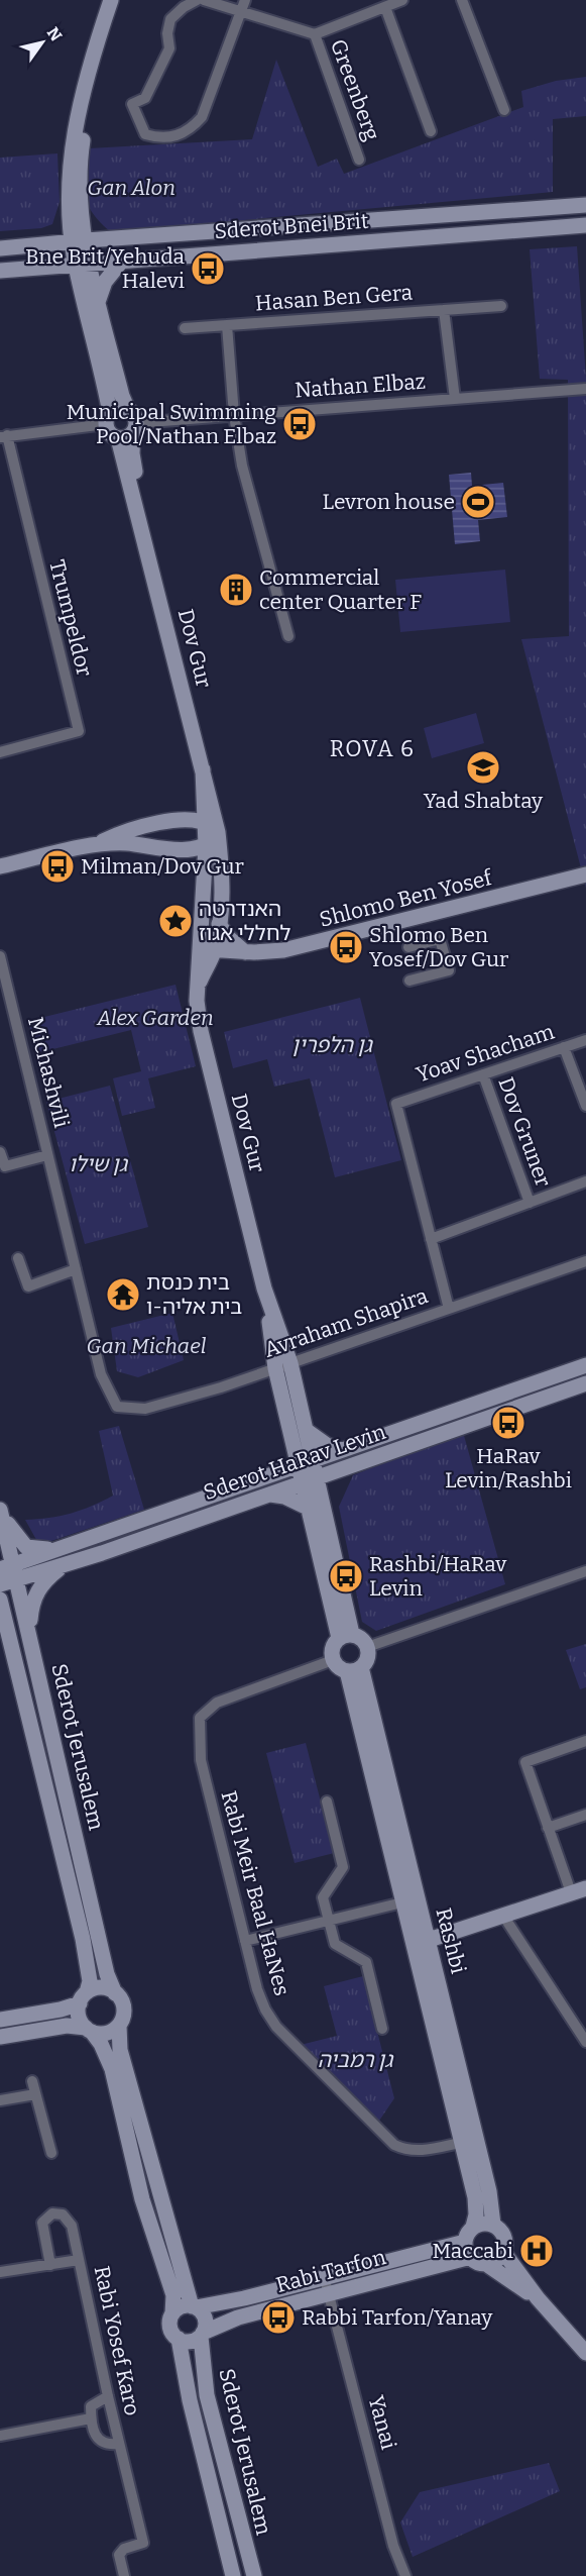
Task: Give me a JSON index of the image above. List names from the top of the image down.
{
  "streets": {
    "street": [
      "Greenberg",
      "Sderot Bnei Brit",
      "Hasan Ben Gera",
      "Nathan Elbaz",
      "Trumpeldor",
      "Dov Gur",
      "Shlomo Ben Yosef",
      "Yoav Shacham",
      "Michashvili",
      "Dov Gruner",
      "Avraham Shapira",
      "Sderot HaRav Levin",
      "Sderot Jerusalem",
      "Rabi Meir Baal HaNes",
      "Rashbi",
      "Rabi Tarfon",
      "Rabi Yosef Karo",
      "Yanai"
    ]
  },
  "crossings": [
    ["Sderot Bnei Brit", "Dov Gur"],
    ["Hasan Ben Gera", "Nathan Elbaz"],
    ["Nathan Elbaz", "Dov Gur"],
    ["Dov Gur", "Shlomo Ben Yosef"],
    ["Dov Gur", "Avraham Shapira"],
    ["Dov Gur", "Sderot HaRav Levin"],
    ["Yoav Shacham", "Dov Gruner"],
    ["Michashvili", "Avraham Shapira"],
    ["Sderot HaRav Levin", "Sderot Jerusalem"],
    ["Sderot Jerusalem", "Rabi Tarfon"],
    ["Rabi Meir Baal HaNes", "Rashbi"],
    ["Rashbi", "Rabi Tarfon"],
    ["Rabi Tarfon", "Yanai"]
  ],
  "districts": ["ROVA 6"],
  "parks": [
    "Gan Alon",
    "Alex Garden",
    "גן הלפרין",
    "גן שילו",
    "Gan Michael",
    "גן רמביה"
  ],
  "places": {
    "bus stop": [
      "Bne Brit/Yehuda Halevi",
      "Municipal Swimming Pool/Nathan Elbaz",
      "Milman/Dov Gur",
      "Shlomo Ben Yosef/Dov Gur",
      "HaRav Levin/Rashbi",
      "Rashbi/HaRav Levin",
      "Rabbi Tarfon/Yanay"
    ],
    "sports": ["Levron house"],
    "building": ["Commercial center Quarter F"],
    "school or university": ["Yad Shabtay"],
    "place": ["האנדרטה לחללי אגוז"],
    "temple": ["בית כנסת בית אליה-ו"],
    "hospital": ["Maccabi"]
  },
  "north": "top right"
}
